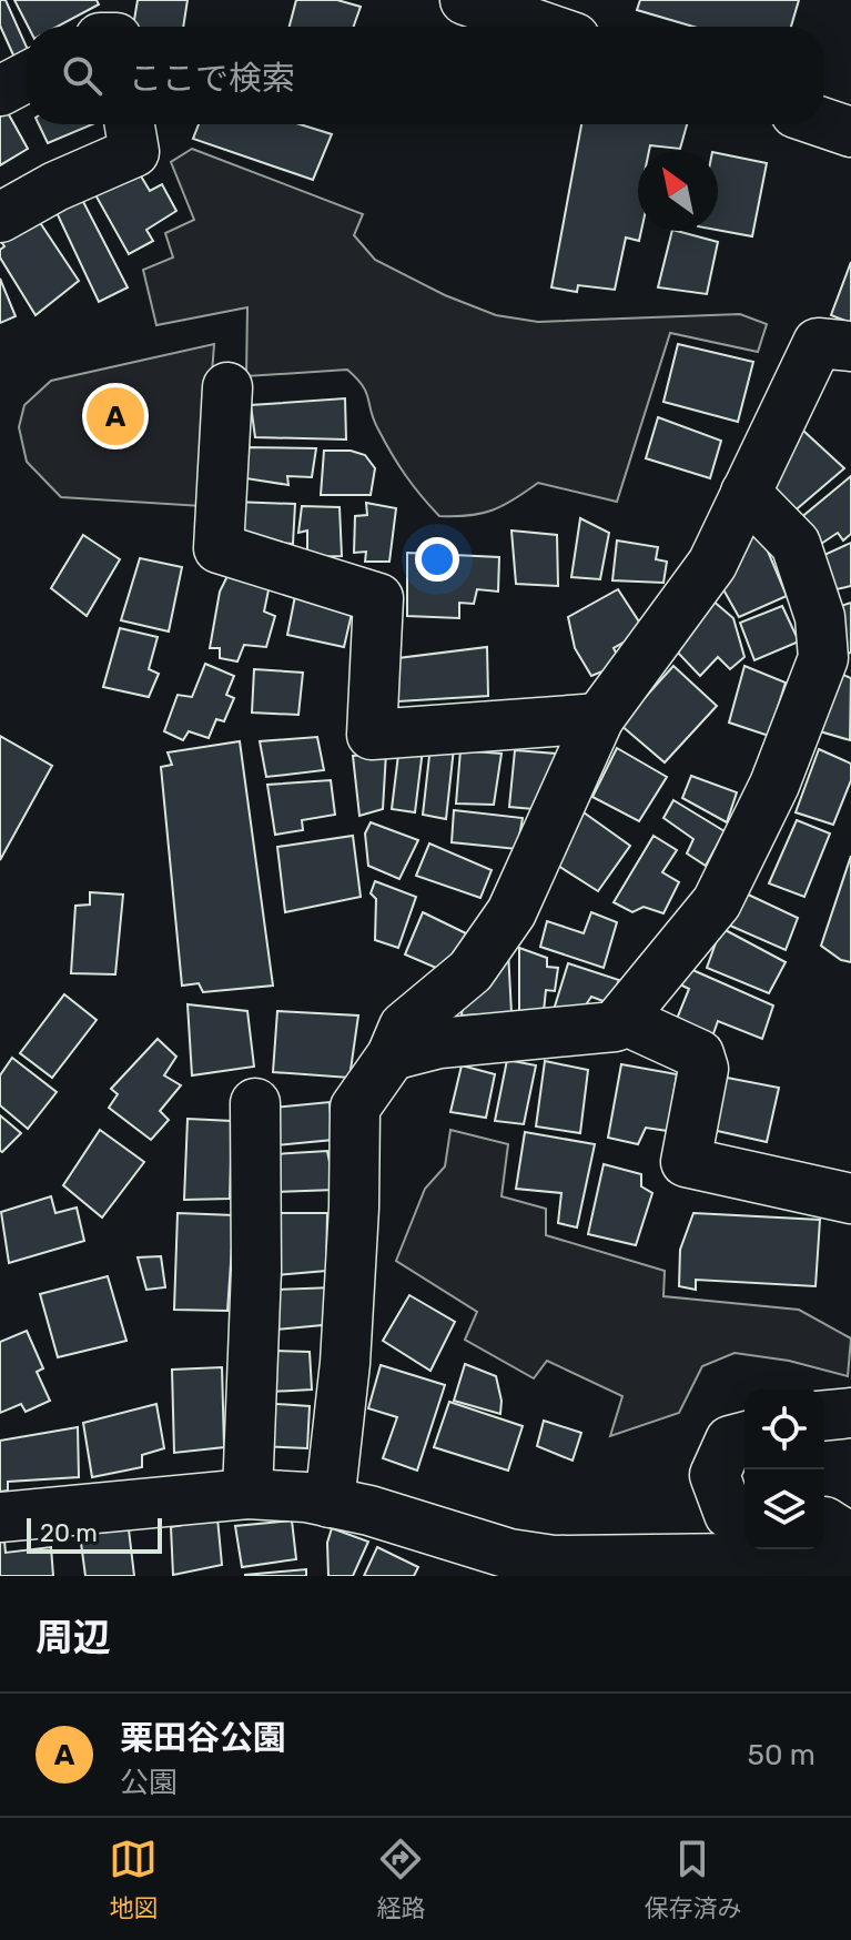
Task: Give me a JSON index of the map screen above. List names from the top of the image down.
{
  "scale_bar": "20 m",
  "north": "top left",
  "page": {
    "search": "ここで検索",
    "pins": "A",
    "scale": "20 m",
    "heading": "周辺",
    "list": [
      {
        "mark": "A",
        "name": "栗田谷公園",
        "note": "公園",
        "value": "50 m"
      }
    ],
    "nav": ["地図", "経路", "保存済み"]
  }
}
